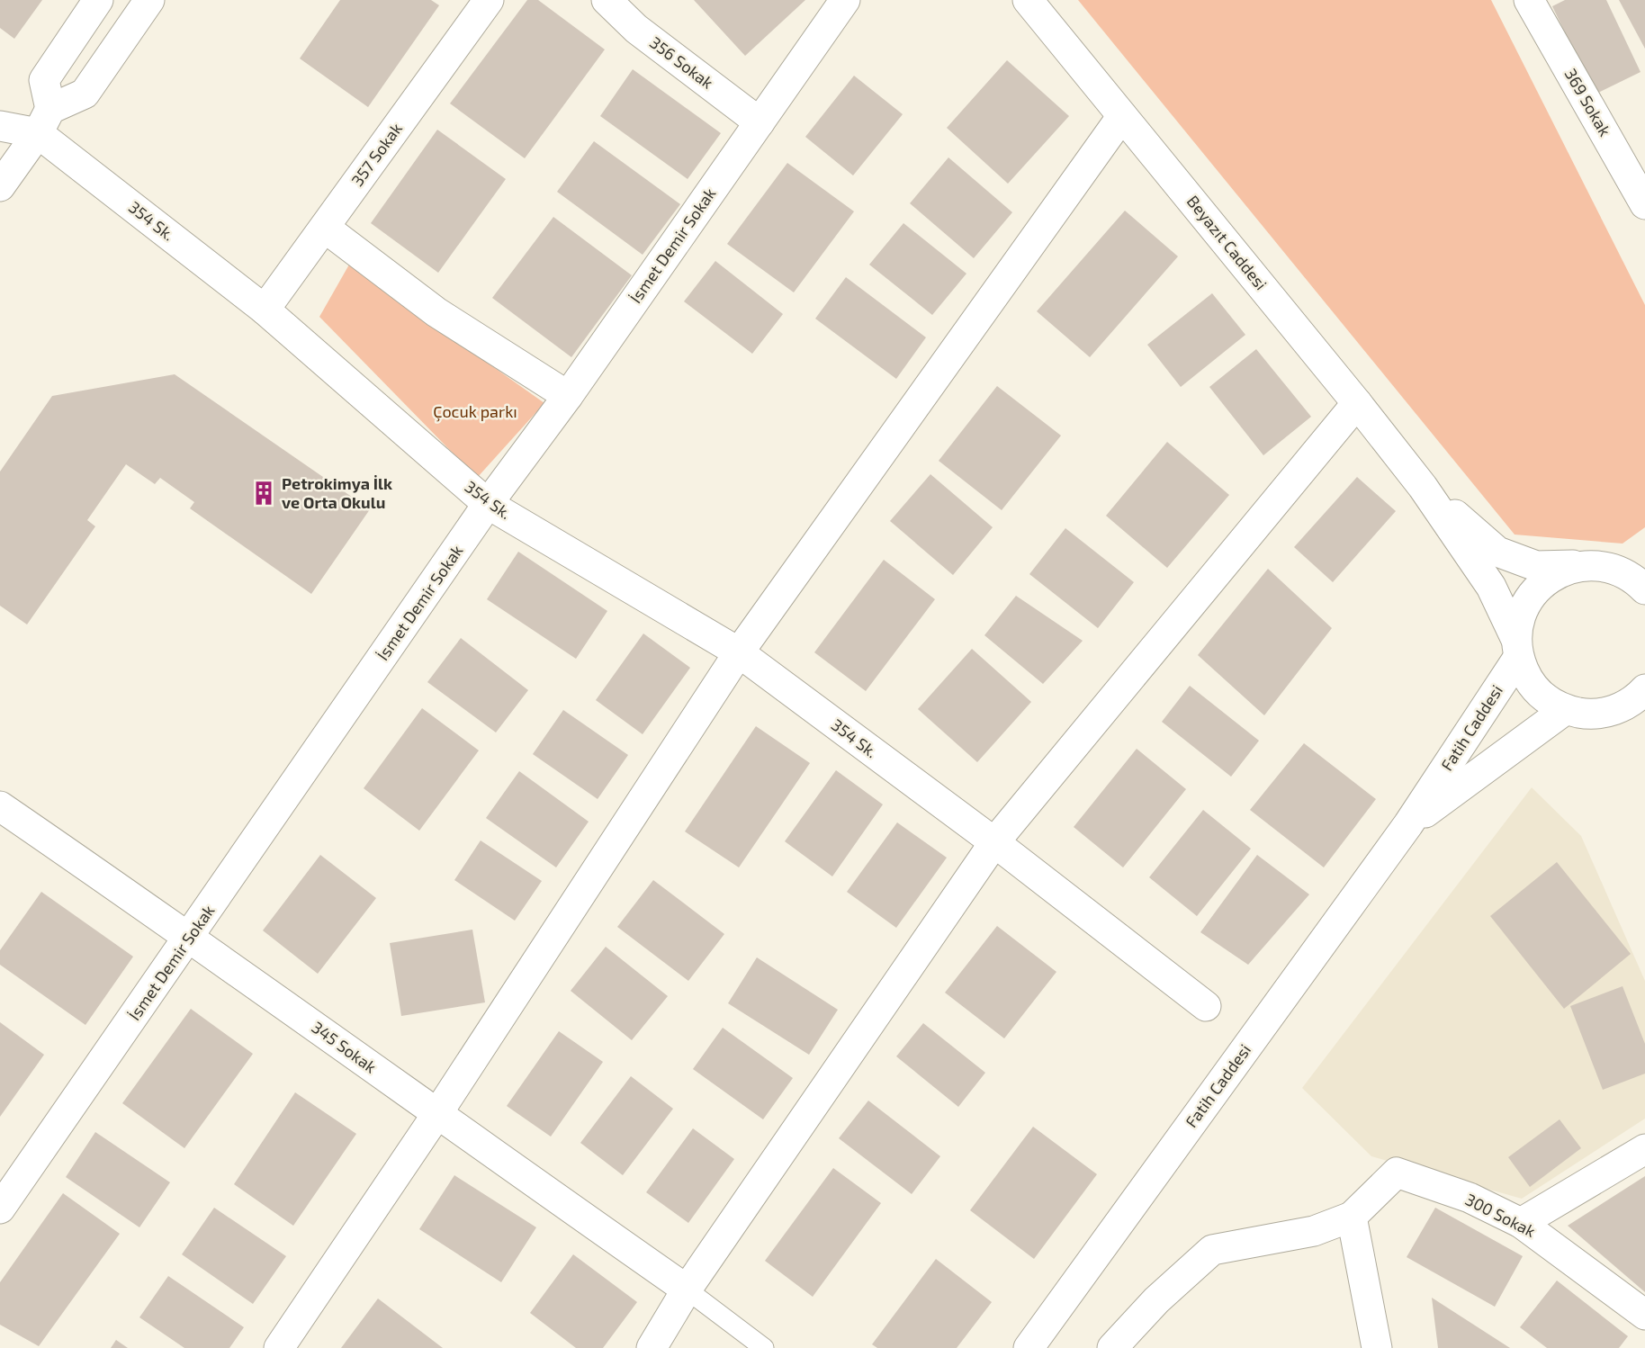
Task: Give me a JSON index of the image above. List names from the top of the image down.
{
  "streets": {
    "street": [
      "356 Sokak",
      "369 Sokak",
      "357 Sokak",
      "354 Sk.",
      "Beyazıt Caddesi",
      "İsmet Demir Sokak",
      "Fatih Caddesi",
      "345 Sokak",
      "300 Sokak"
    ]
  },
  "crossings": [
    ["356 Sokak", "İsmet Demir Sokak"],
    ["357 Sokak", "354 Sk."],
    ["354 Sk.", "İsmet Demir Sokak"],
    ["İsmet Demir Sokak", "345 Sokak"]
  ],
  "parks": ["Çocuk parkı"],
  "places": {
    "building": ["Petrokimya İlk ve Orta Okulu"]
  }
}
